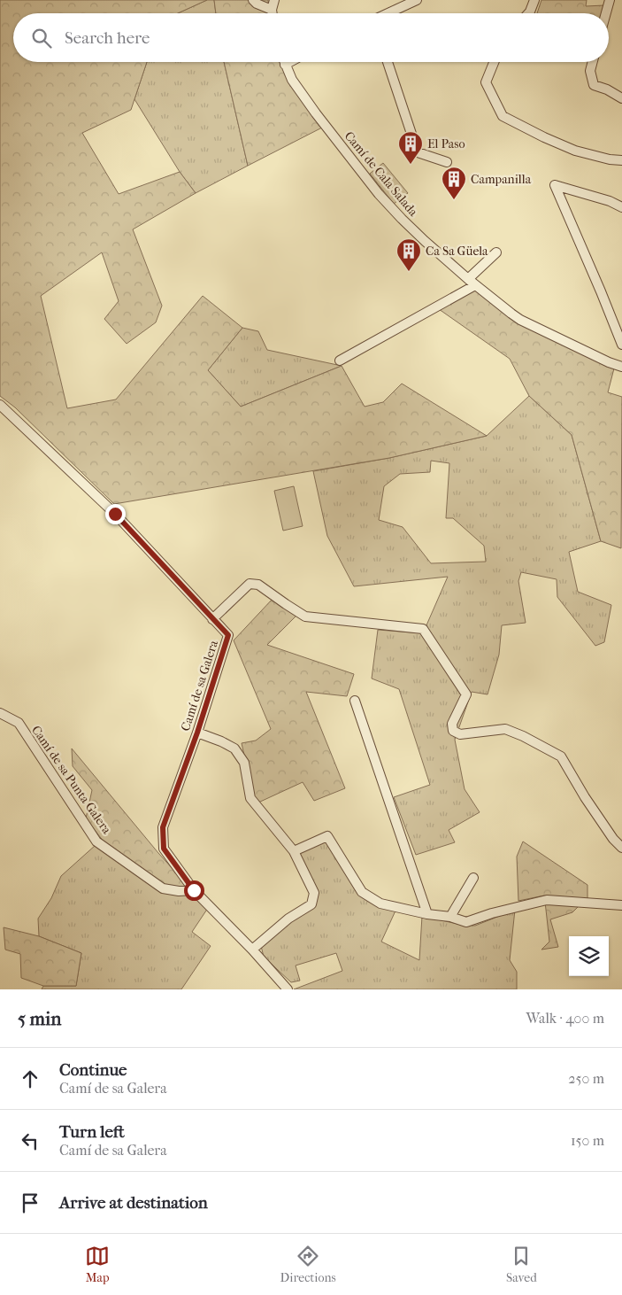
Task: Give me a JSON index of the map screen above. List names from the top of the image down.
{
  "streets": {
    "street": ["Camí de Cala Salada", "Camí de sa Galera", "Camí de sa Punta Galera"]
  },
  "crossings": [
    ["Camí de sa Galera", "Camí de sa Punta Galera"]
  ],
  "places": {
    "building": ["El Paso", "Campanilla", "Ca Sa Güela"]
  },
  "page": {
    "search": "Search here",
    "heading": ["5 min", "Walk · 400 m"],
    "list": [
      ["Continue", "Camí de sa Galera", "250 m"],
      ["Turn left", "Camí de sa Galera", "150 m"],
      "Arrive at destination"
    ],
    "nav": ["Map", "Directions", "Saved"]
  }
}
